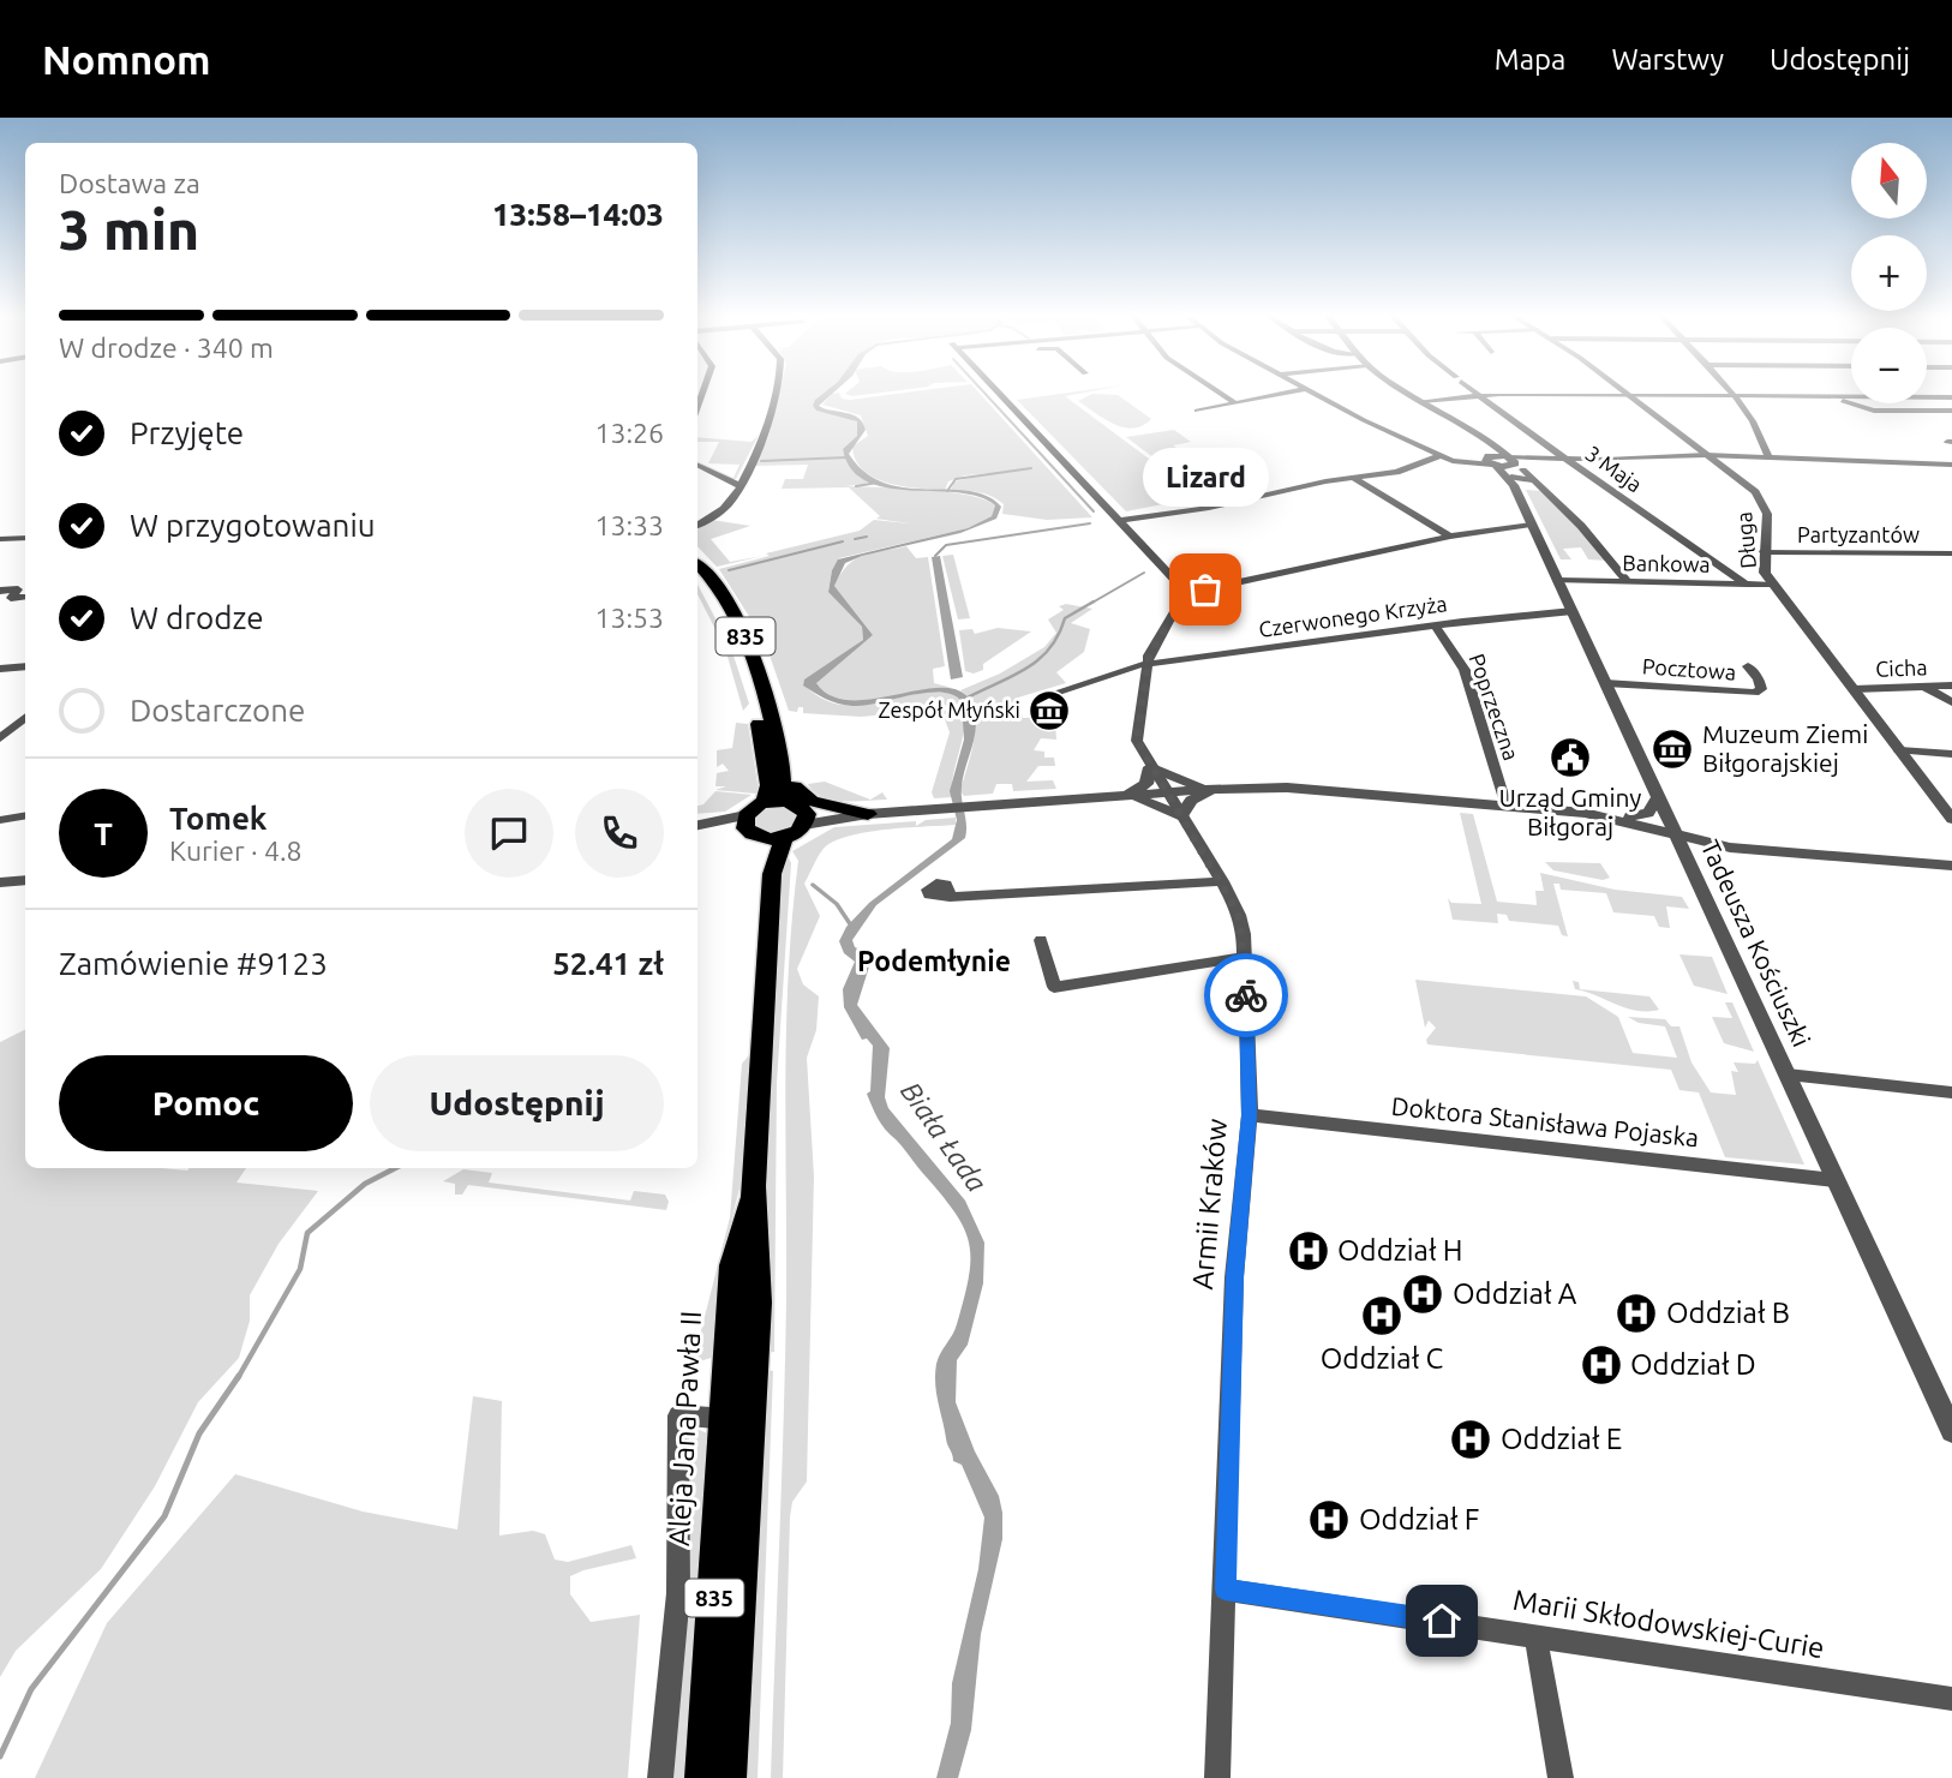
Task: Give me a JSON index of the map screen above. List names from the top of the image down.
{
  "streets": {
    "main road": ["835", "Aleja Jana Pawła II"],
    "street": [
      "3 Maja",
      "Partyzantów",
      "Długa",
      "Bankowa",
      "Czerwonego Krzyża",
      "Cicha",
      "Pocztowa",
      "Poprzeczna",
      "Tadeusza Kościuszki",
      "Doktora Stanisława Pojaska",
      "Armii Kraków",
      "Marii Skłodowskiej-Curie"
    ]
  },
  "crossings": [
    ["3 Maja", "Bankowa"],
    ["Partyzantów", "Długa"],
    ["Długa", "Bankowa"],
    ["Długa", "Cicha"],
    ["Bankowa", "Tadeusza Kościuszki"],
    ["Czerwonego Krzyża", "Poprzeczna"],
    ["Czerwonego Krzyża", "Tadeusza Kościuszki"],
    ["Czerwonego Krzyża", "Armii Kraków"],
    ["Pocztowa", "Tadeusza Kościuszki"],
    ["Tadeusza Kościuszki", "Doktora Stanisława Pojaska"],
    ["Doktora Stanisława Pojaska", "Armii Kraków"],
    ["Armii Kraków", "Marii Skłodowskiej-Curie"]
  ],
  "districts": ["Podemłynie"],
  "water": ["Biała Łada"],
  "places": {
    "other": ["Lizard"],
    "museum": ["Zespół Młyński", "Muzeum Ziemi Biłgorajskiej"],
    "public building": ["Urząd Gminy Biłgoraj"],
    "hospital": [
      "Oddział H",
      "Oddział A",
      "Oddział B",
      "Oddział C",
      "Oddział D",
      "Oddział E",
      "Oddział F"
    ]
  },
  "north": "top",
  "page": {
    "header": "Nomnom",
    "nav": ["Mapa", "Warstwy", "Udostępnij"],
    "map_buttons": ["+", "−"],
    "heading": ["3 min", "Dostawa za", "13:58–14:03"],
    "panel": [
      "Tomek",
      "Kurier · 4.8",
      "Zamówienie #9123",
      "52.41 zł"
    ],
    "bar": "W drodze · 340 m",
    "list": [
      ["Przyjęte", "13:26"],
      ["W przygotowaniu", "13:33"],
      ["W drodze", "13:53"],
      "Dostarczone"
    ],
    "bubble": "Lizard",
    "round": "T",
    "buttons": ["Pomoc", "Udostępnij"]
  }
}
